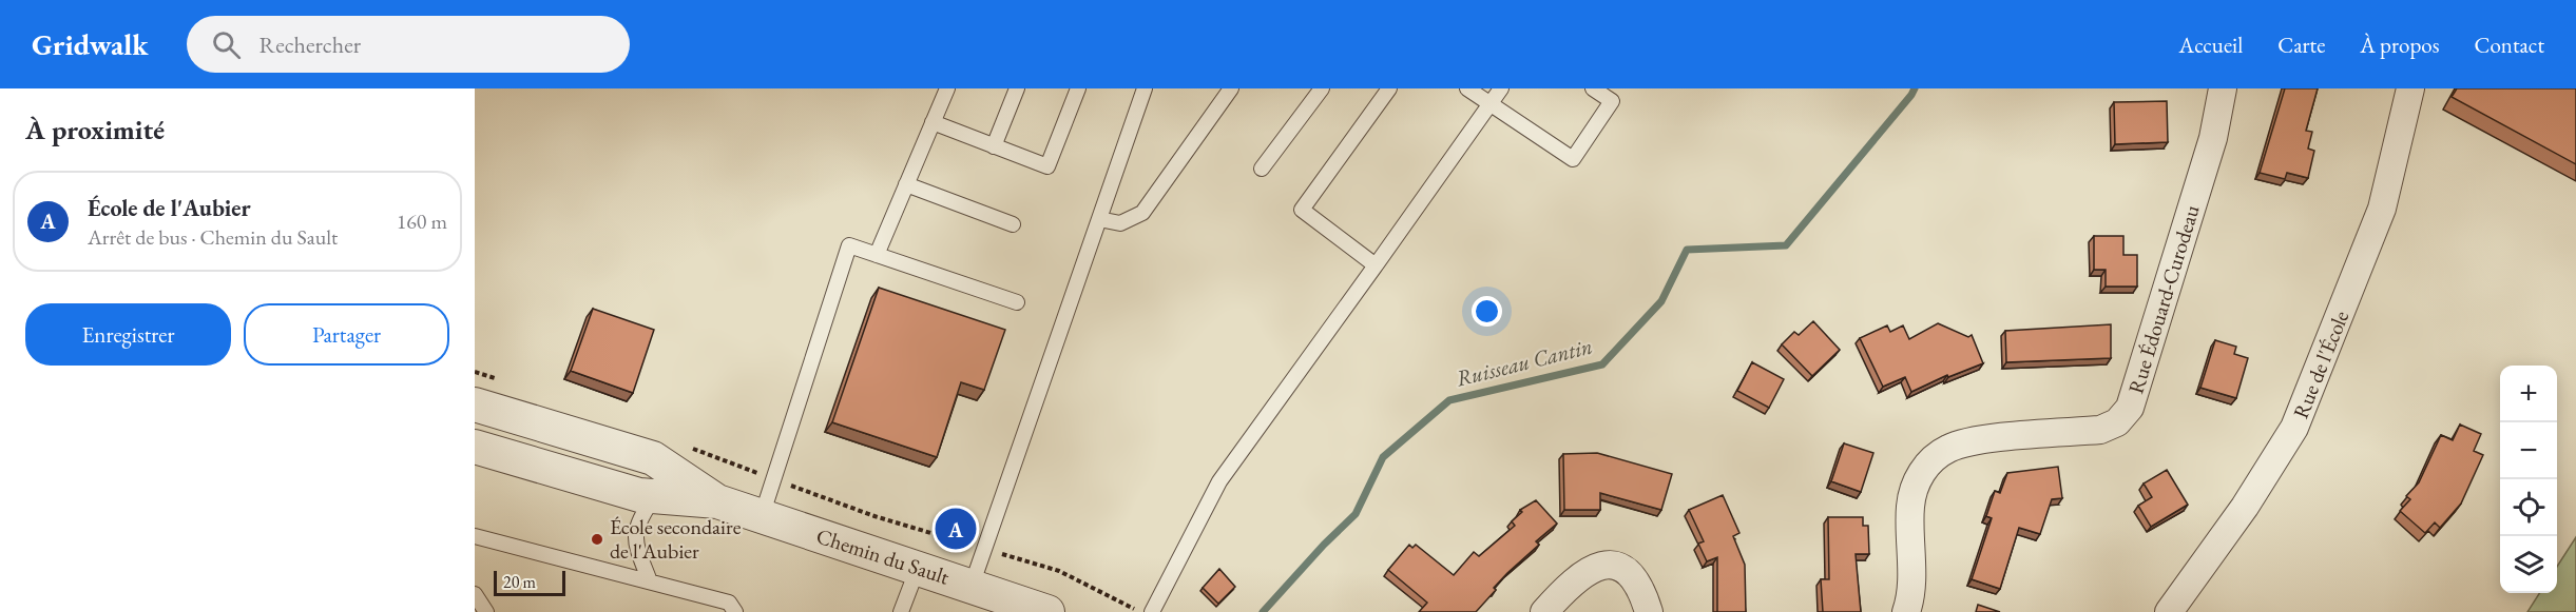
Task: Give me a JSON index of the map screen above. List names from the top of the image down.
{
  "streets": {
    "street": ["Rue Édouard-Curodeau", "Rue de l'École", "Chemin du Sault"]
  },
  "water": ["Ruisseau Cantin"],
  "places": ["École secondaire de l'Aubier"],
  "scale_bar": "20 m",
  "page": {
    "header": "Gridwalk",
    "search": "Rechercher",
    "nav": [
      "Accueil",
      "Carte",
      "À propos",
      "Contact"
    ],
    "heading": "À proximité",
    "list": [
      {
        "mark": "A",
        "name": "École de l'Aubier",
        "note": "Arrêt de bus · Chemin du Sault",
        "value": "160 m"
      }
    ],
    "buttons": ["Enregistrer", "Partager"],
    "map_buttons": ["+", "−"],
    "pins": "A",
    "scale": "20 m"
  }
}
